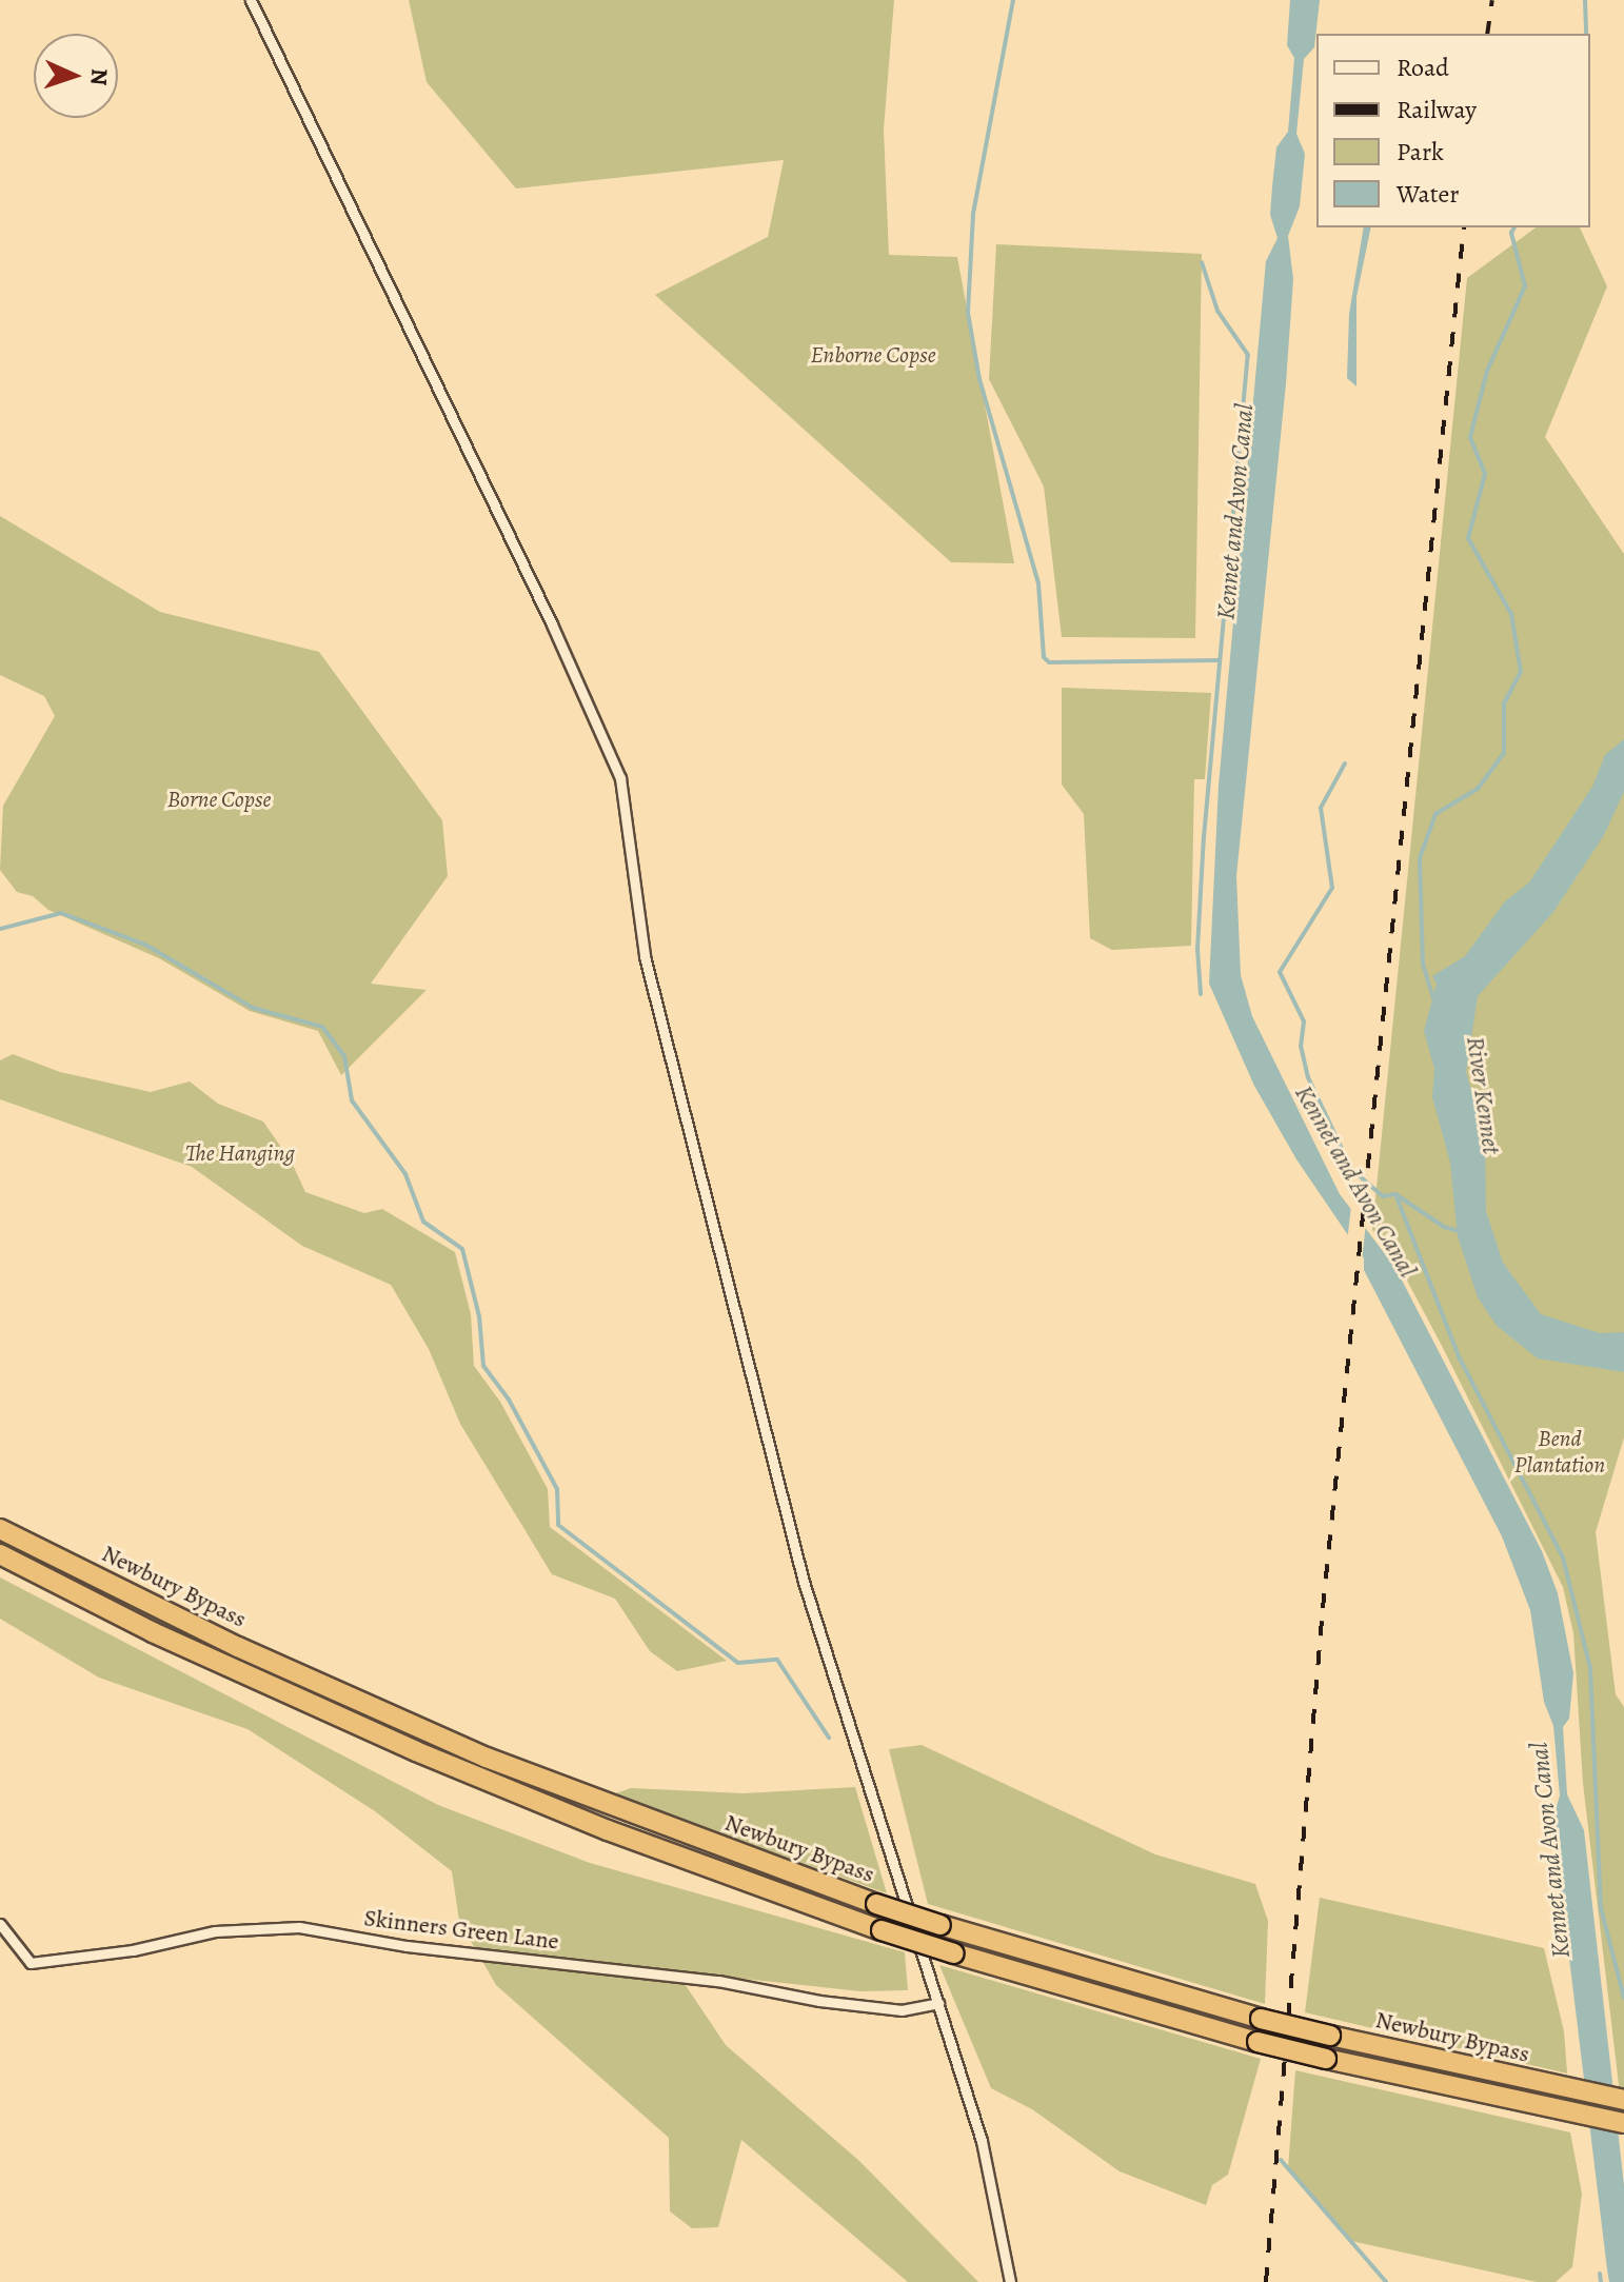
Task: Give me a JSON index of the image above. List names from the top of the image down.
{
  "streets": {
    "highway": ["Newbury Bypass"],
    "street": ["Skinners Green Lane"]
  },
  "water": ["Kennet and Avon Canal", "River Kennet"],
  "parks": [
    "Enborne Copse",
    "Borne Copse",
    "The Hanging",
    "Bend Plantation"
  ],
  "legend": [
    "Road",
    "Railway",
    "Park",
    "Water"
  ],
  "north": "right"
}
